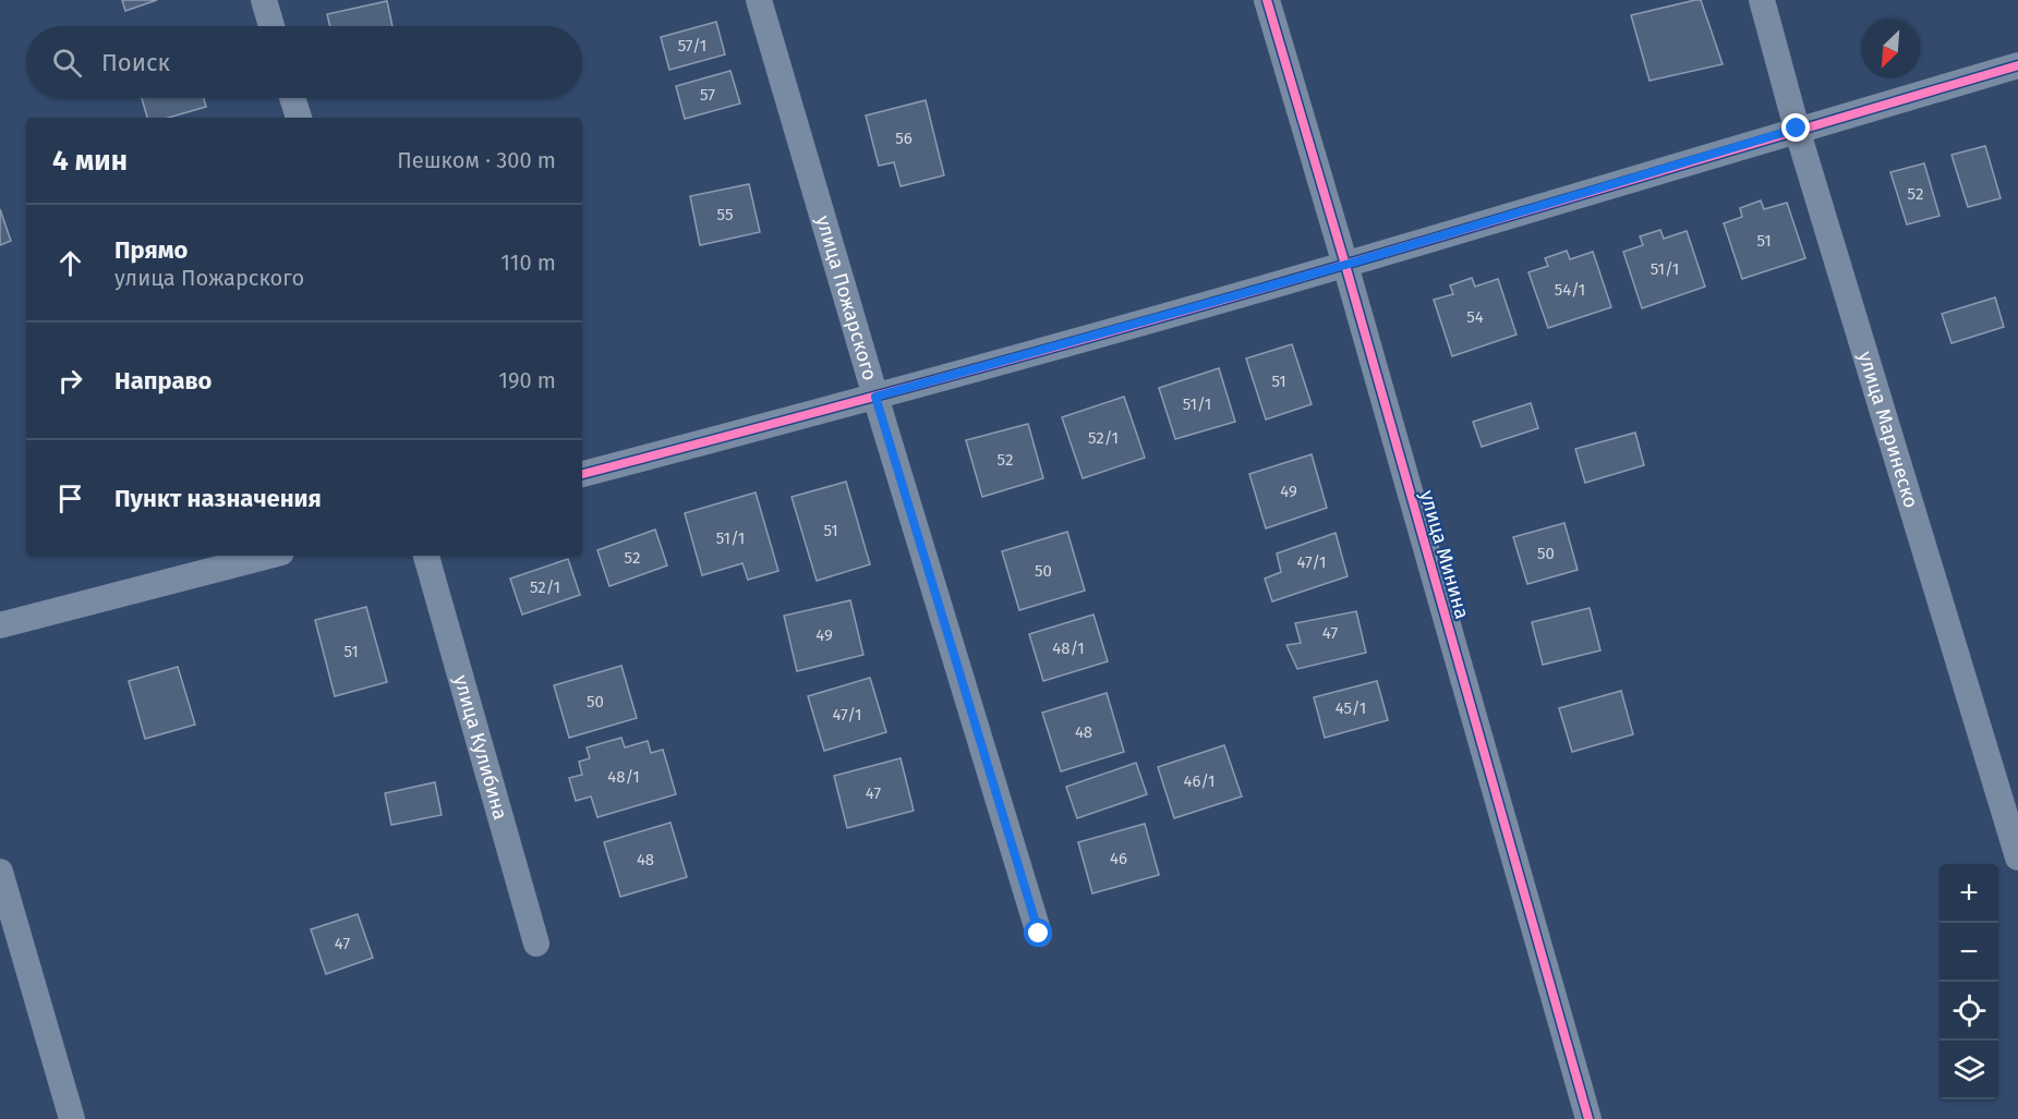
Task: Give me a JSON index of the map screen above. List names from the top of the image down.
{
  "streets": {
    "street": [
      "улица Пожарского",
      "улица Маринеско",
      "улица Минина",
      "улица Кулибина"
    ]
  },
  "house_numbers": [
    "57/1",
    "57",
    "56",
    "52",
    "55",
    "51",
    "51/1",
    "54/1",
    "54",
    "51",
    "51/1",
    "52/1",
    "52",
    "49",
    "51",
    "51/1",
    "50",
    "52",
    "47/1",
    "50",
    "52/1",
    "47",
    "49",
    "48/1",
    "51",
    "50",
    "45/1",
    "47/1",
    "48",
    "48/1",
    "46/1",
    "47",
    "46",
    "48",
    "47"
  ],
  "north": "bottom left",
  "page": {
    "search": "Поиск",
    "heading": ["4 мин", "Пешком · 300 m"],
    "list": [
      ["Прямо", "улица Пожарского", "110 m"],
      ["Направо", "190 m"],
      "Пункт назначения"
    ],
    "map_buttons": ["+", "−"]
  }
}
